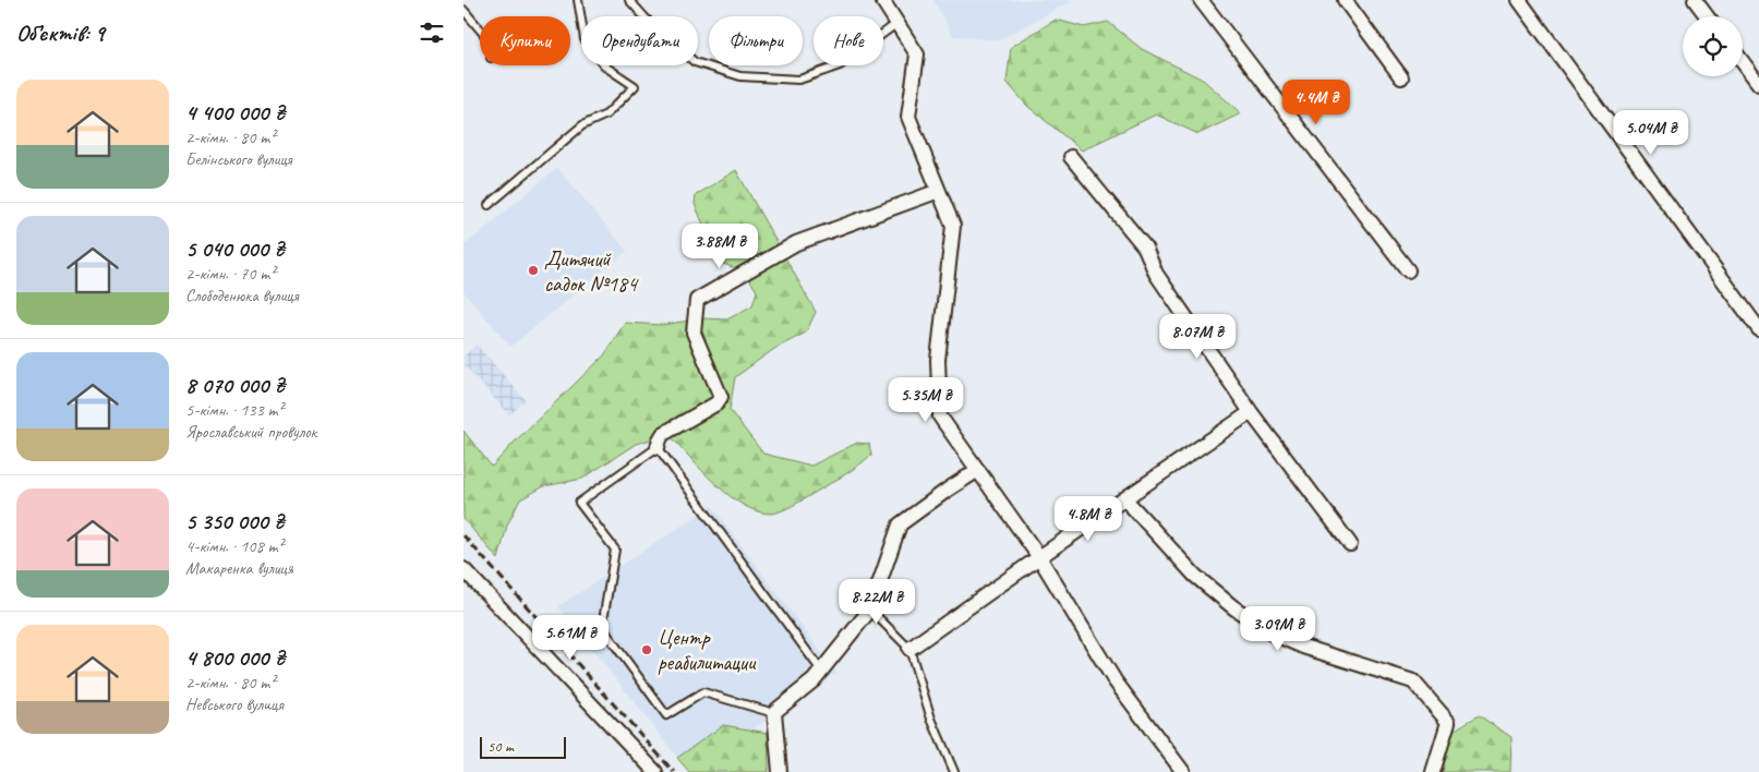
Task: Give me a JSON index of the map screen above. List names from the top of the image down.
{
  "places": ["Дитячий садок №184", "Центр реабилитации"],
  "scale_bar": "50 m",
  "page": {
    "heading": "Об’єктів: 9",
    "chip": [
      "Купити",
      "Орендувати",
      "Фільтри",
      "Нове"
    ],
    "list": [
      {
        "name": "4 400 000 ₴",
        "note": "2-кімн. · 80 m² · Белінського вулиця"
      },
      {
        "name": "5 040 000 ₴",
        "note": "2-кімн. · 70 m² · Слободенюка вулиця"
      },
      {
        "name": "8 070 000 ₴",
        "note": "5-кімн. · 133 m² · Ярославський провулок"
      },
      {
        "name": "5 350 000 ₴",
        "note": "4-кімн. · 108 m² · Макаренка вулиця"
      },
      {
        "name": "4 800 000 ₴",
        "note": "2-кімн. · 80 m² · Невського вулиця"
      }
    ],
    "price": [
      "4.4M ₴",
      "5.04M ₴",
      "3.88M ₴",
      "8.07M ₴",
      "5.35M ₴",
      "4.8M ₴",
      "8.22M ₴",
      "3.09M ₴",
      "5.61M ₴"
    ],
    "scale": "50 m"
  }
}
